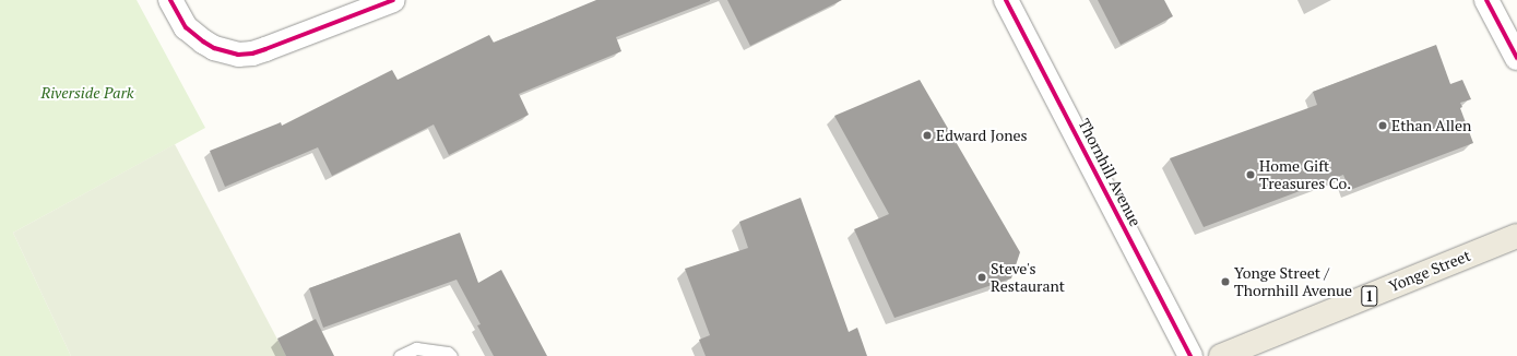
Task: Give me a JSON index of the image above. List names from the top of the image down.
{
  "streets": {
    "main road": ["Yonge Street", "1"],
    "street": ["Thornhill Avenue"]
  },
  "parks": ["Riverside Park"],
  "places": [
    "Ethan Allen",
    "Edward Jones",
    "Home Gift Treasures Co.",
    "Steve's Restaurant",
    "Yonge Street / Thornhill Avenue"
  ]
}
